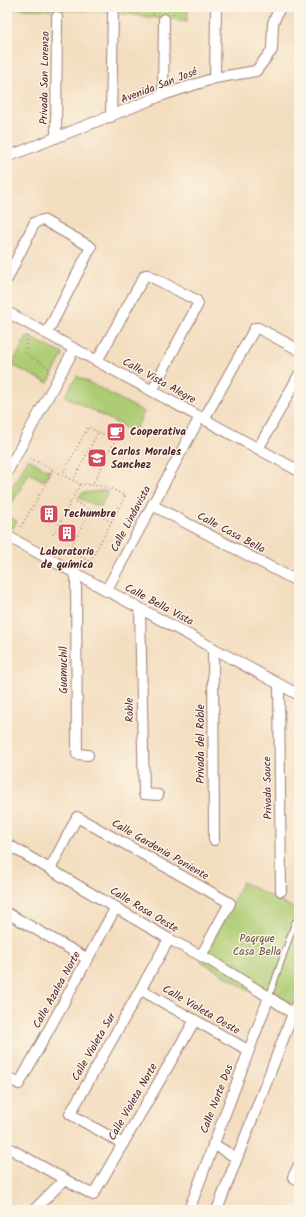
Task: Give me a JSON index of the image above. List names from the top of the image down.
{
  "streets": {
    "street": [
      "Privada San Lorenzo",
      "Avenida San José",
      "Calle Vista Alegre",
      "Calle Lindavista",
      "Calle Casa Bella",
      "Calle Bella Vista",
      "Guamuchil",
      "Roble",
      "Privada del Roble",
      "Privada Sauce",
      "Calle Gardenia Poniente",
      "Calle Rosa Oeste",
      "Calle Azalea Norte",
      "Calle Violeta Oeste",
      "Calle Violeta Sur",
      "Calle Norte Dos",
      "Calle Violeta Norte"
    ]
  },
  "crossings": [
    ["Privada San Lorenzo", "Avenida San José"],
    ["Calle Vista Alegre", "Calle Lindavista"],
    ["Calle Lindavista", "Calle Casa Bella"],
    ["Calle Lindavista", "Calle Bella Vista"],
    ["Calle Bella Vista", "Guamuchil"],
    ["Calle Bella Vista", "Roble"],
    ["Calle Bella Vista", "Privada del Roble"],
    ["Calle Bella Vista", "Privada Sauce"],
    ["Calle Gardenia Poniente", "Calle Rosa Oeste"],
    ["Calle Rosa Oeste", "Calle Azalea Norte"],
    ["Calle Rosa Oeste", "Calle Violeta Sur"],
    ["Calle Rosa Oeste", "Calle Norte Dos"],
    ["Calle Violeta Oeste", "Calle Violeta Sur"],
    ["Calle Violeta Oeste", "Calle Norte Dos"],
    ["Calle Violeta Oeste", "Calle Violeta Norte"],
    ["Calle Violeta Sur", "Calle Violeta Norte"]
  ],
  "parks": ["Paqrque Casa Bella"],
  "places": {
    "cafe": ["Cooperativa"],
    "school or university": ["Carlos Morales Sanchez"],
    "building": ["Techumbre", "Laboratorio de química"]
  }
}
